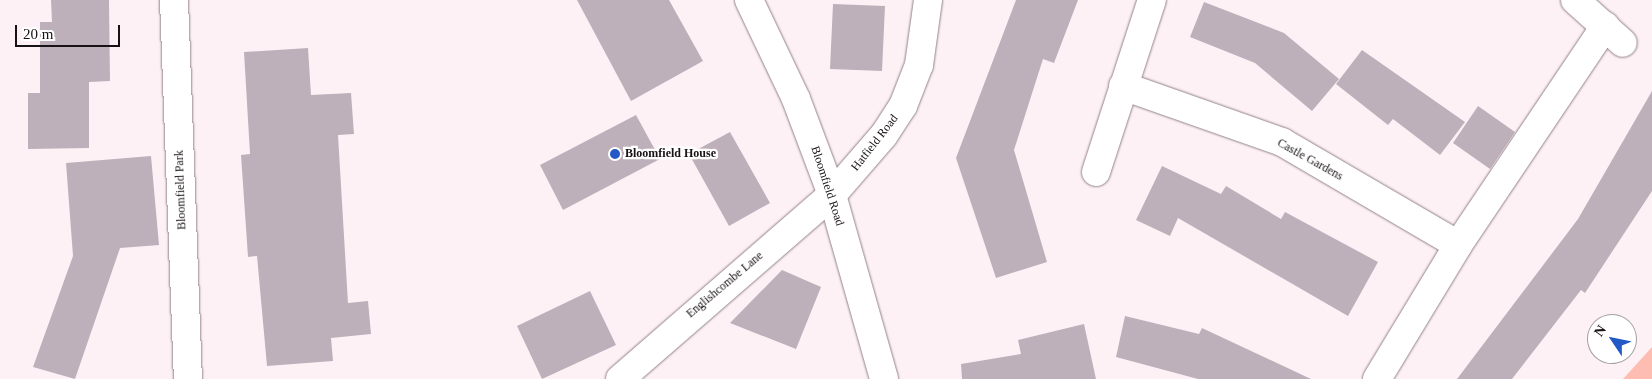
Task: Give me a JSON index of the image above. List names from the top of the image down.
{
  "streets": {
    "street": [
      "Hatfield Road",
      "Castle Gardens",
      "Bloomfield Road",
      "Bloomfield Park",
      "Englishcombe Lane"
    ]
  },
  "crossings": [
    ["Hatfield Road", "Bloomfield Road"],
    ["Hatfield Road", "Englishcombe Lane"],
    ["Bloomfield Road", "Englishcombe Lane"]
  ],
  "places": ["Bloomfield House"],
  "scale_bar": "20 m",
  "north": "top left"
}
